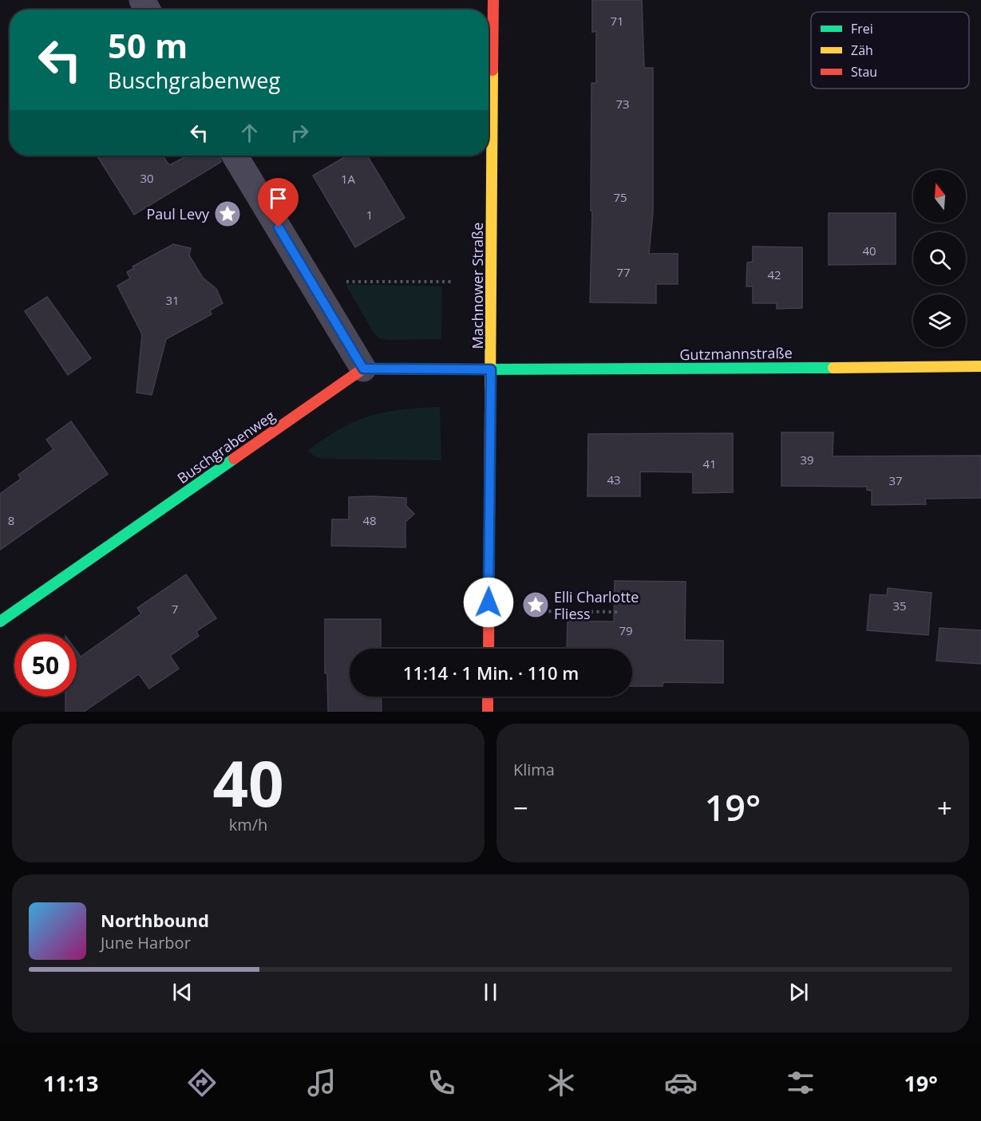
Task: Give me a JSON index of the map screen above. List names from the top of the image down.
{
  "streets": {
    "street": ["Machnower Straße", "Gutzmannstraße", "Buschgrabenweg"]
  },
  "crossings": [
    ["Machnower Straße", "Gutzmannstraße"]
  ],
  "places": {
    "place": ["Paul Levy", "Elli Charlotte Fliess"]
  },
  "house_numbers": [
    "71",
    "73",
    "30",
    "1A",
    "75",
    "1",
    "40",
    "77",
    "42",
    "31",
    "39",
    "41",
    "43",
    "37",
    "8",
    "48",
    "35",
    "7",
    "79"
  ],
  "legend": ["Frei", "Zäh", "Stau"],
  "north": "top",
  "page": {
    "turn": ["50 m", "Buschgrabenweg"],
    "limit": "50",
    "trip": "11:14 · 1 Min. · 110 m",
    "tile": [
      ["40", "km/h"],
      "Klima"
    ],
    "heat": ["−", "19°", "+"],
    "song": ["Northbound", "June Harbor"],
    "tabs": ["11:13", "19°"]
  }
}
